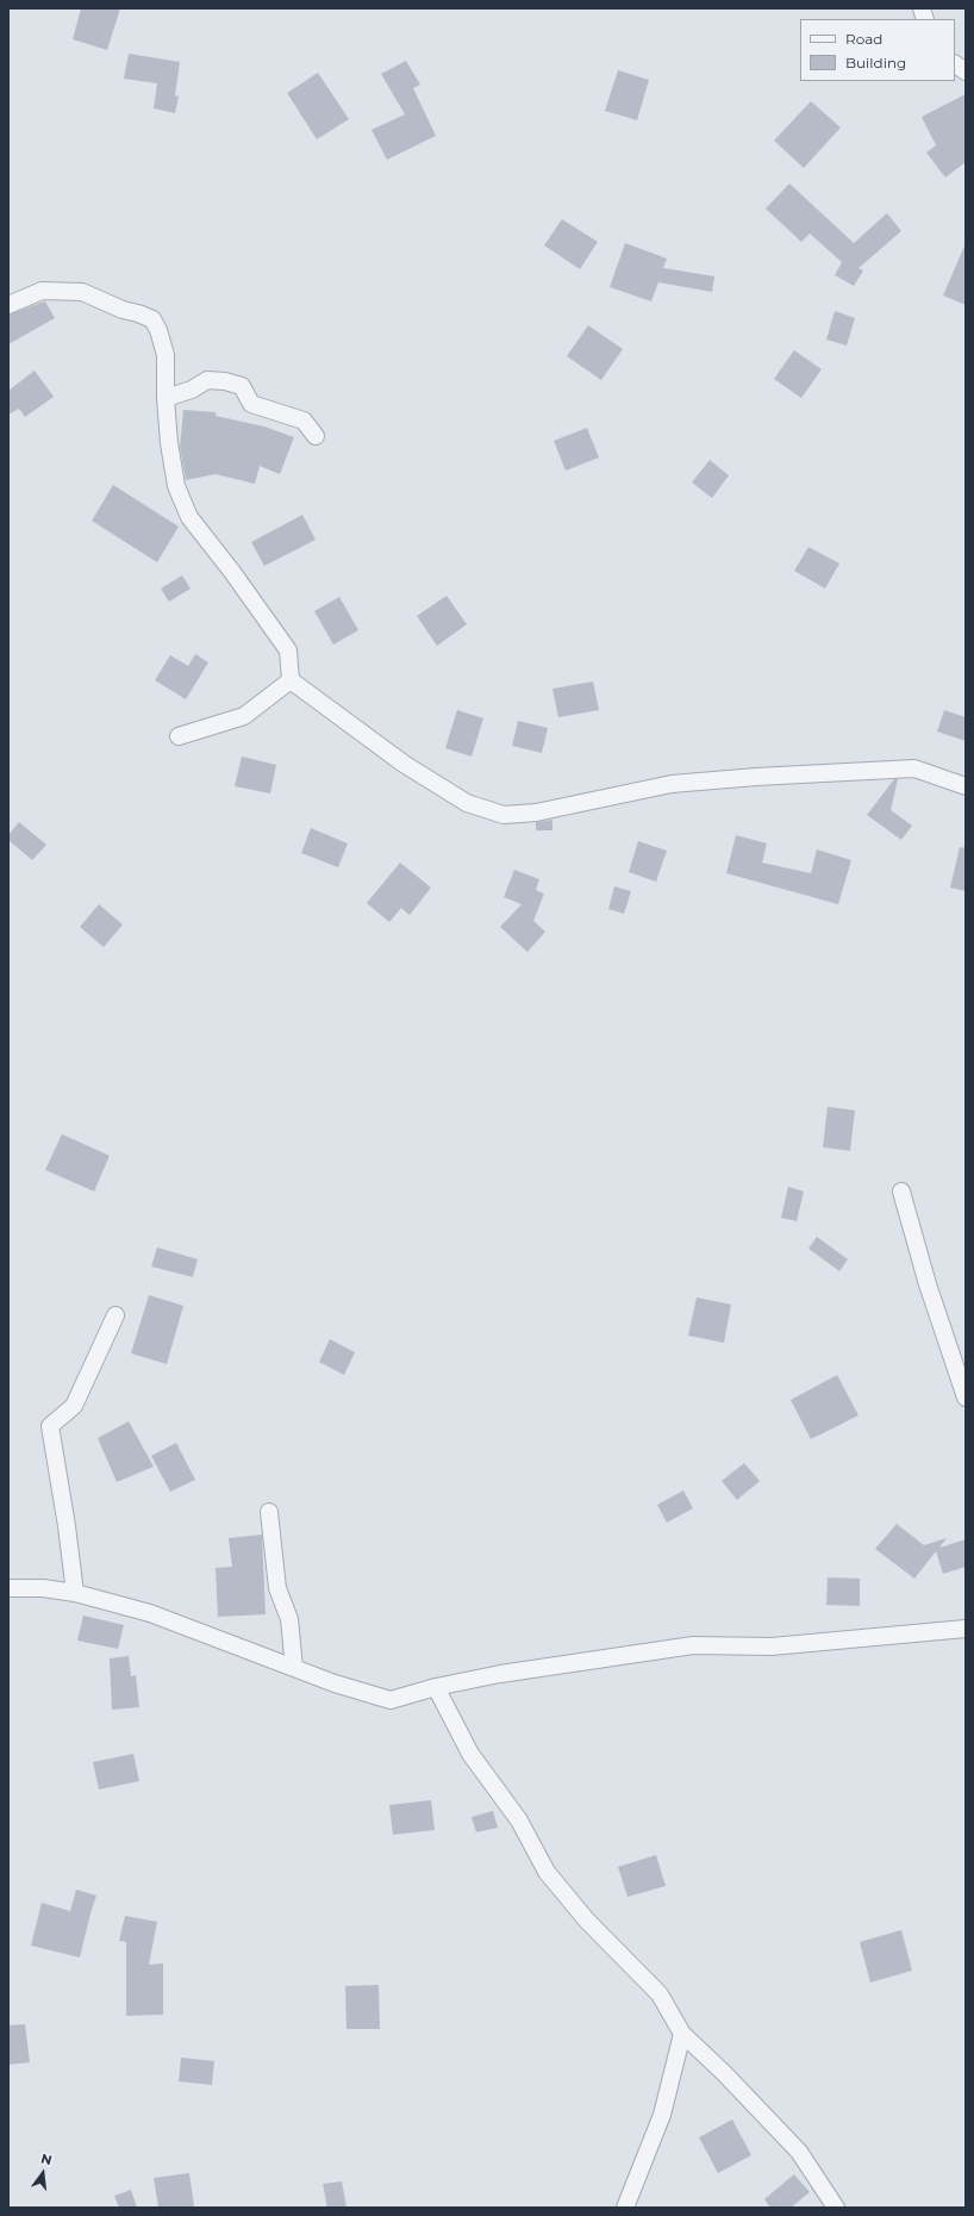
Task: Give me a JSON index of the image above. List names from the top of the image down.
{
  "legend": ["Road", "Building"],
  "north": "top"
}
